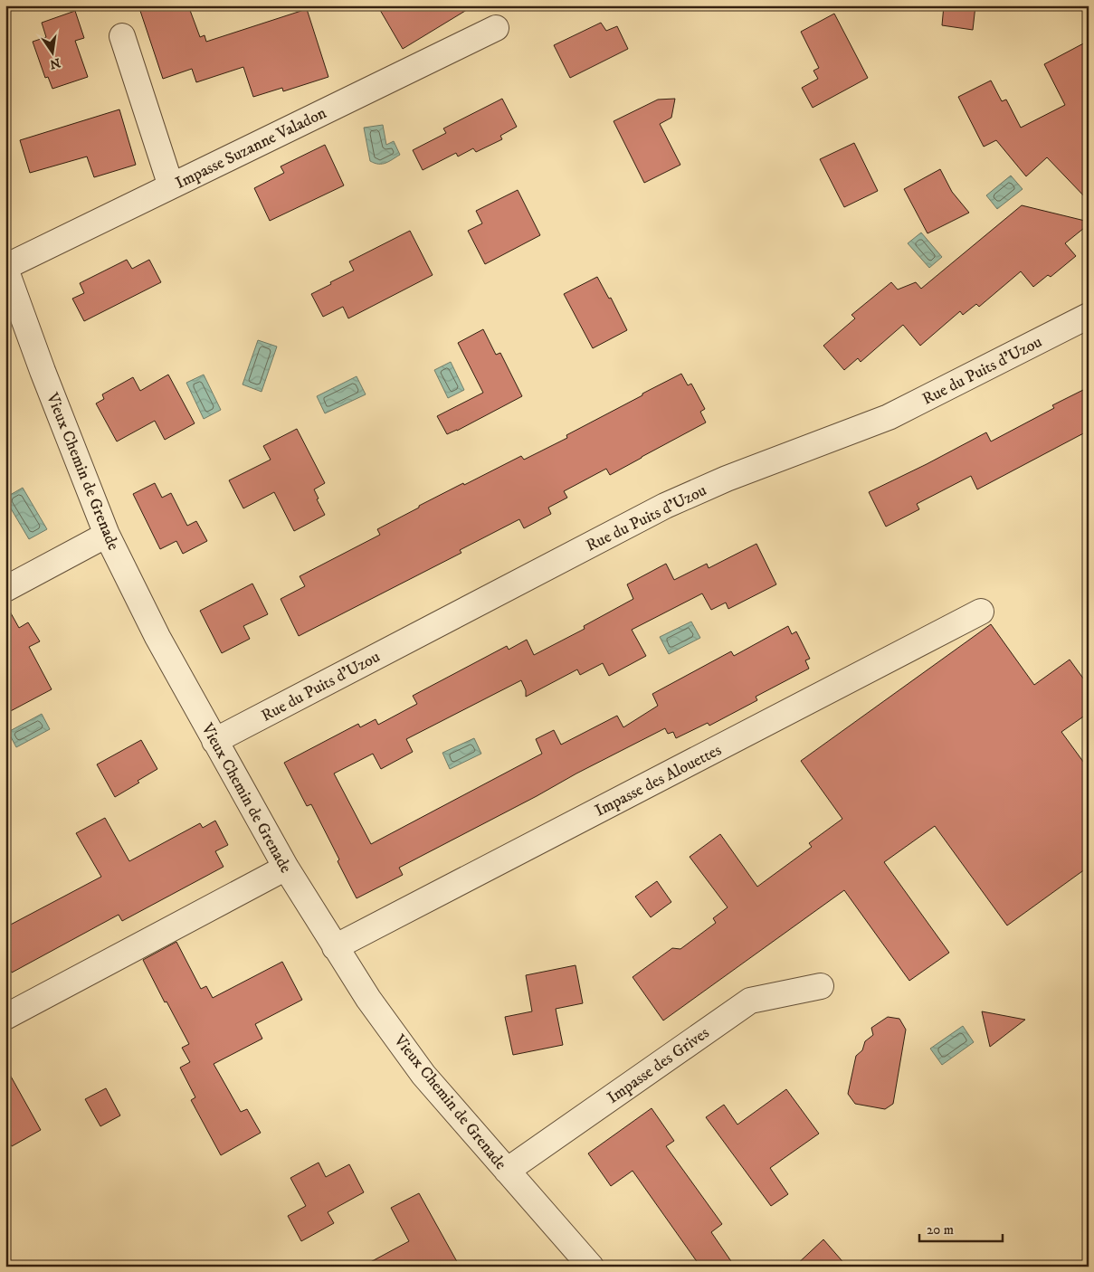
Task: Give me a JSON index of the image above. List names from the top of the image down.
{
  "streets": {
    "street": [
      "Impasse Suzanne Valadon",
      "Rue du Puits d'Uzou",
      "Vieux Chemin de Grenade",
      "Impasse des Alouettes",
      "Impasse des Grives"
    ]
  },
  "crossings": [
    ["Impasse Suzanne Valadon", "Vieux Chemin de Grenade"],
    ["Rue du Puits d'Uzou", "Vieux Chemin de Grenade"],
    ["Vieux Chemin de Grenade", "Impasse des Alouettes"],
    ["Vieux Chemin de Grenade", "Impasse des Grives"]
  ],
  "scale_bar": "20 m",
  "north": "bottom"
}
